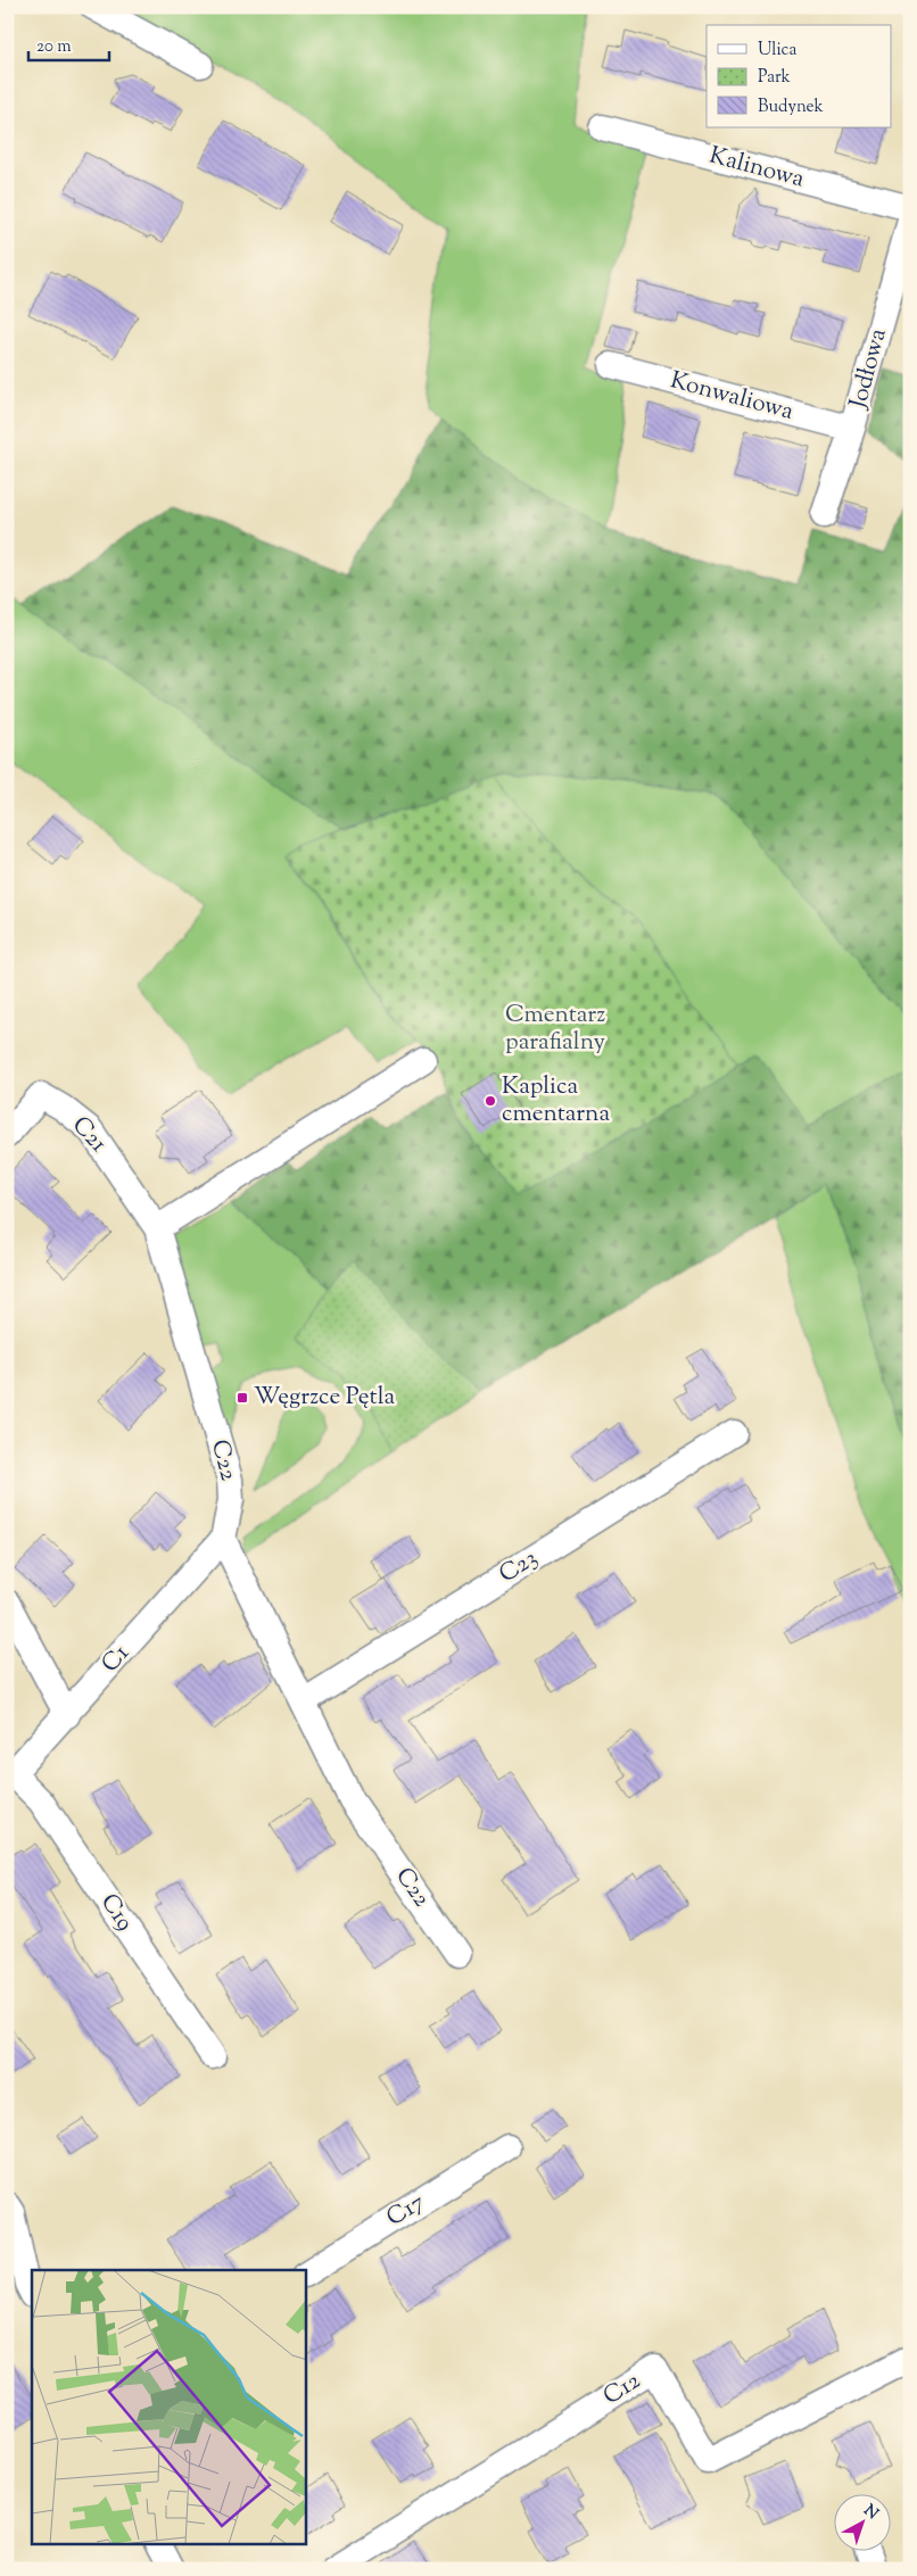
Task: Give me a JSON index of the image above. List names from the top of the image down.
{
  "streets": {
    "street": [
      "Kalinowa",
      "Jodłowa",
      "Konwaliowa",
      "C21",
      "C22",
      "C23",
      "C1",
      "C19",
      "C17",
      "C12"
    ]
  },
  "crossings": [
    ["Jodłowa", "Konwaliowa"],
    ["C21", "C22"],
    ["C22", "C23"],
    ["C22", "C1"],
    ["C1", "C19"]
  ],
  "parks": ["Cmentarz parafialny"],
  "places": {
    "other": ["Kaplica cmentarna"],
    "transit": ["Węgrzce Pętla"]
  },
  "legend": ["Ulica", "Park", "Budynek"],
  "scale_bar": "20 m",
  "north": "top right"
}
